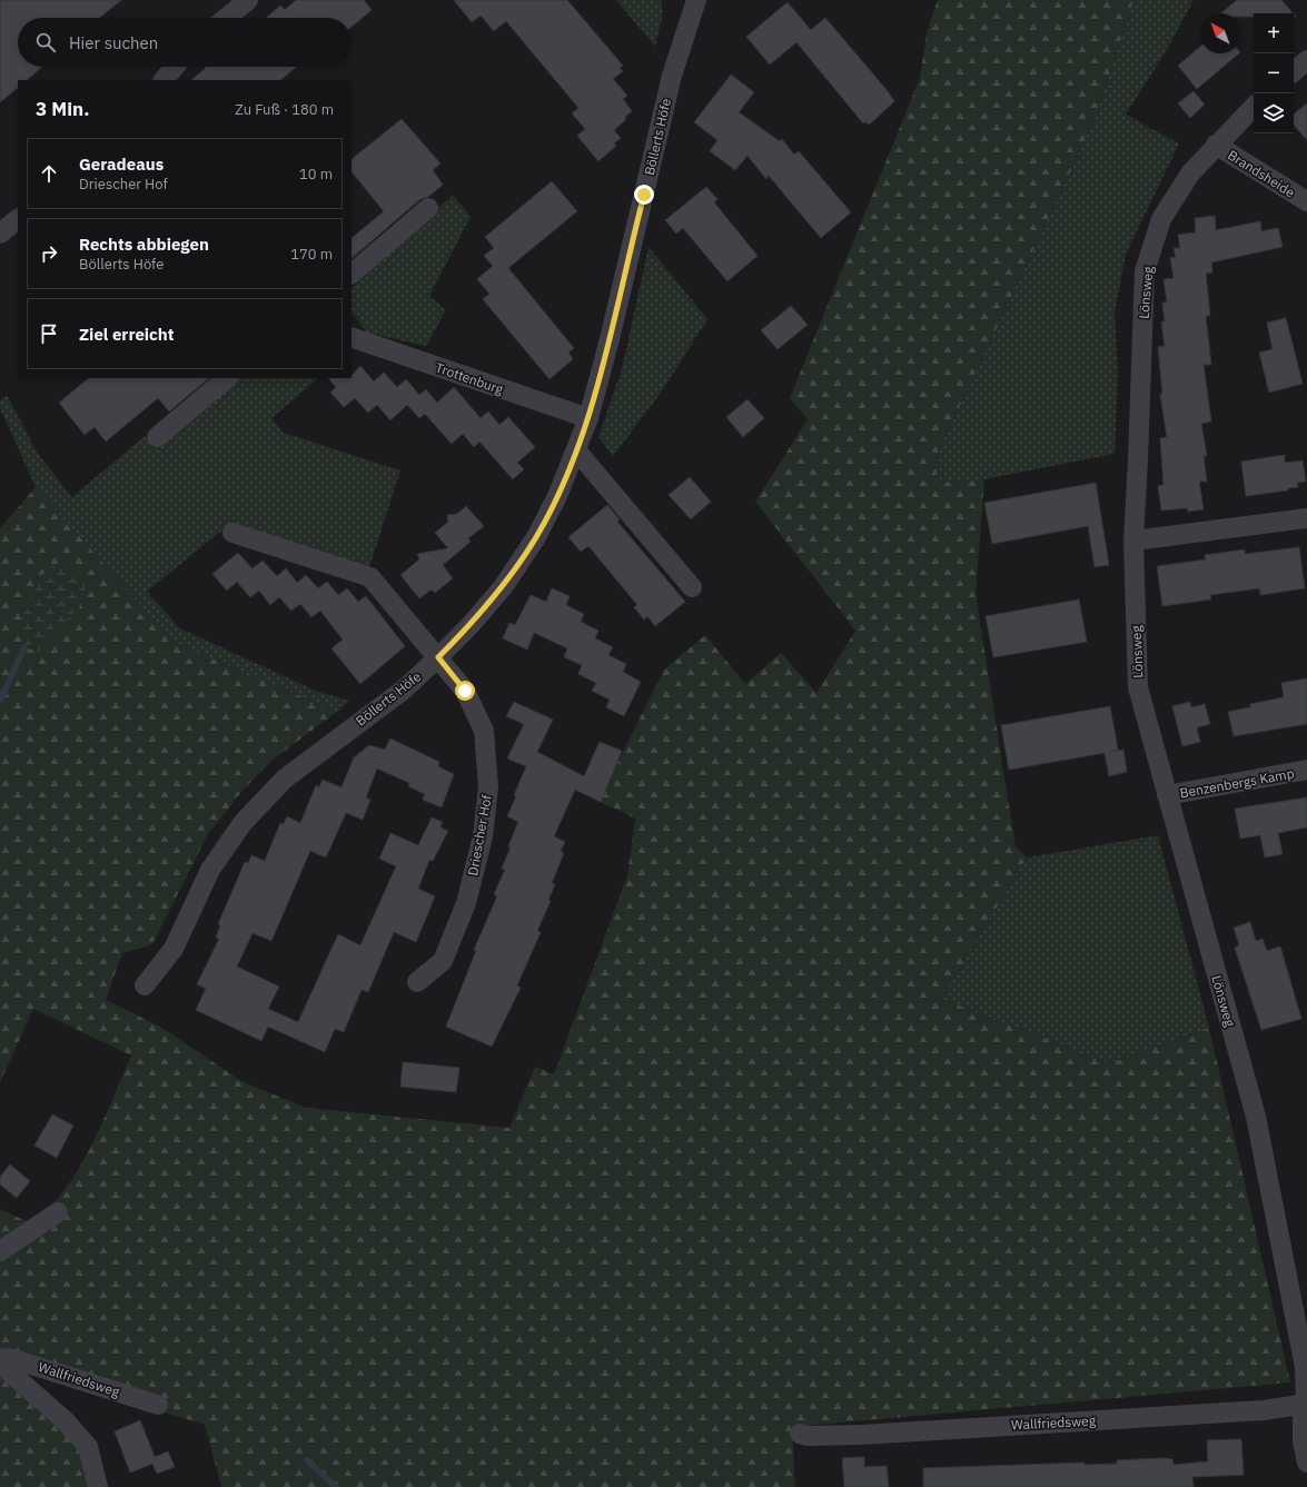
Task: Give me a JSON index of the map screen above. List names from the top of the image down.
{
  "streets": {
    "street": [
      "Böllerts Höfe",
      "Brandsheide",
      "Lönsweg",
      "Trottenburg",
      "Benzenbergs Kamp",
      "Driescher Hof",
      "Wallfriedsweg"
    ]
  },
  "crossings": [
    ["Böllerts Höfe", "Trottenburg"],
    ["Böllerts Höfe", "Driescher Hof"],
    ["Brandsheide", "Lönsweg"],
    ["Lönsweg", "Benzenbergs Kamp"],
    ["Lönsweg", "Wallfriedsweg"]
  ],
  "north": "top left",
  "page": {
    "map_buttons": ["+", "−"],
    "search": "Hier suchen",
    "heading": ["3 Min.", "Zu Fuß · 180 m"],
    "list": [
      ["Geradeaus", "Driescher Hof", "10 m"],
      ["Rechts abbiegen", "Böllerts Höfe", "170 m"],
      "Ziel erreicht"
    ]
  }
}
